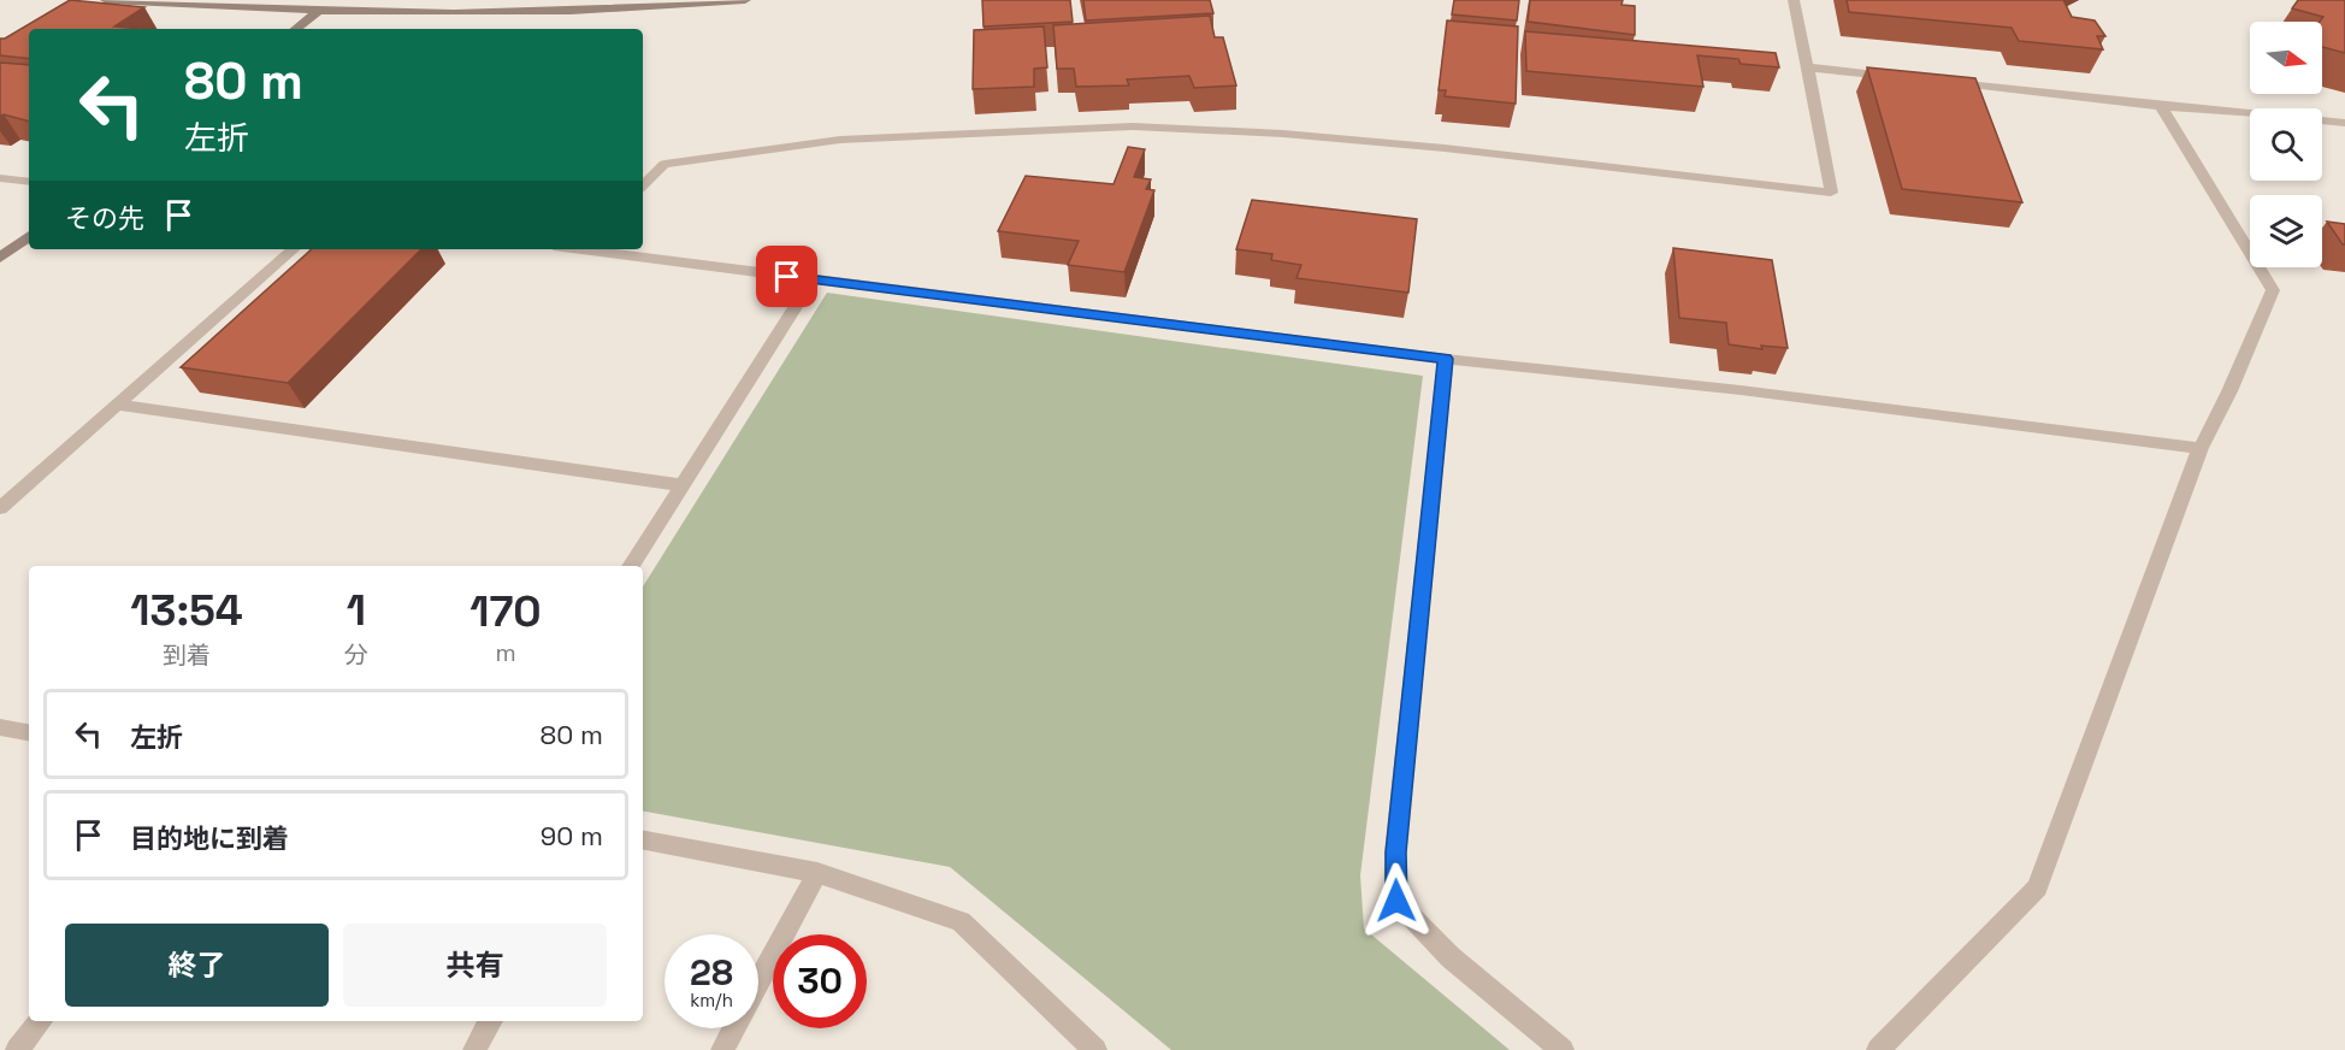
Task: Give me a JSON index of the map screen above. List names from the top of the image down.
{
  "north": "right",
  "page": {
    "turn": ["80 m", "左折"],
    "then": "その先",
    "eta": [
      "13:54",
      "到着",
      "1",
      "分",
      "170",
      "m"
    ],
    "list": [
      {
        "name": "左折",
        "value": "80 m"
      },
      {
        "name": "目的地に到着",
        "value": "90 m"
      }
    ],
    "buttons": ["終了", "共有"],
    "speed": "28 km/h",
    "limit": "30"
  }
}
